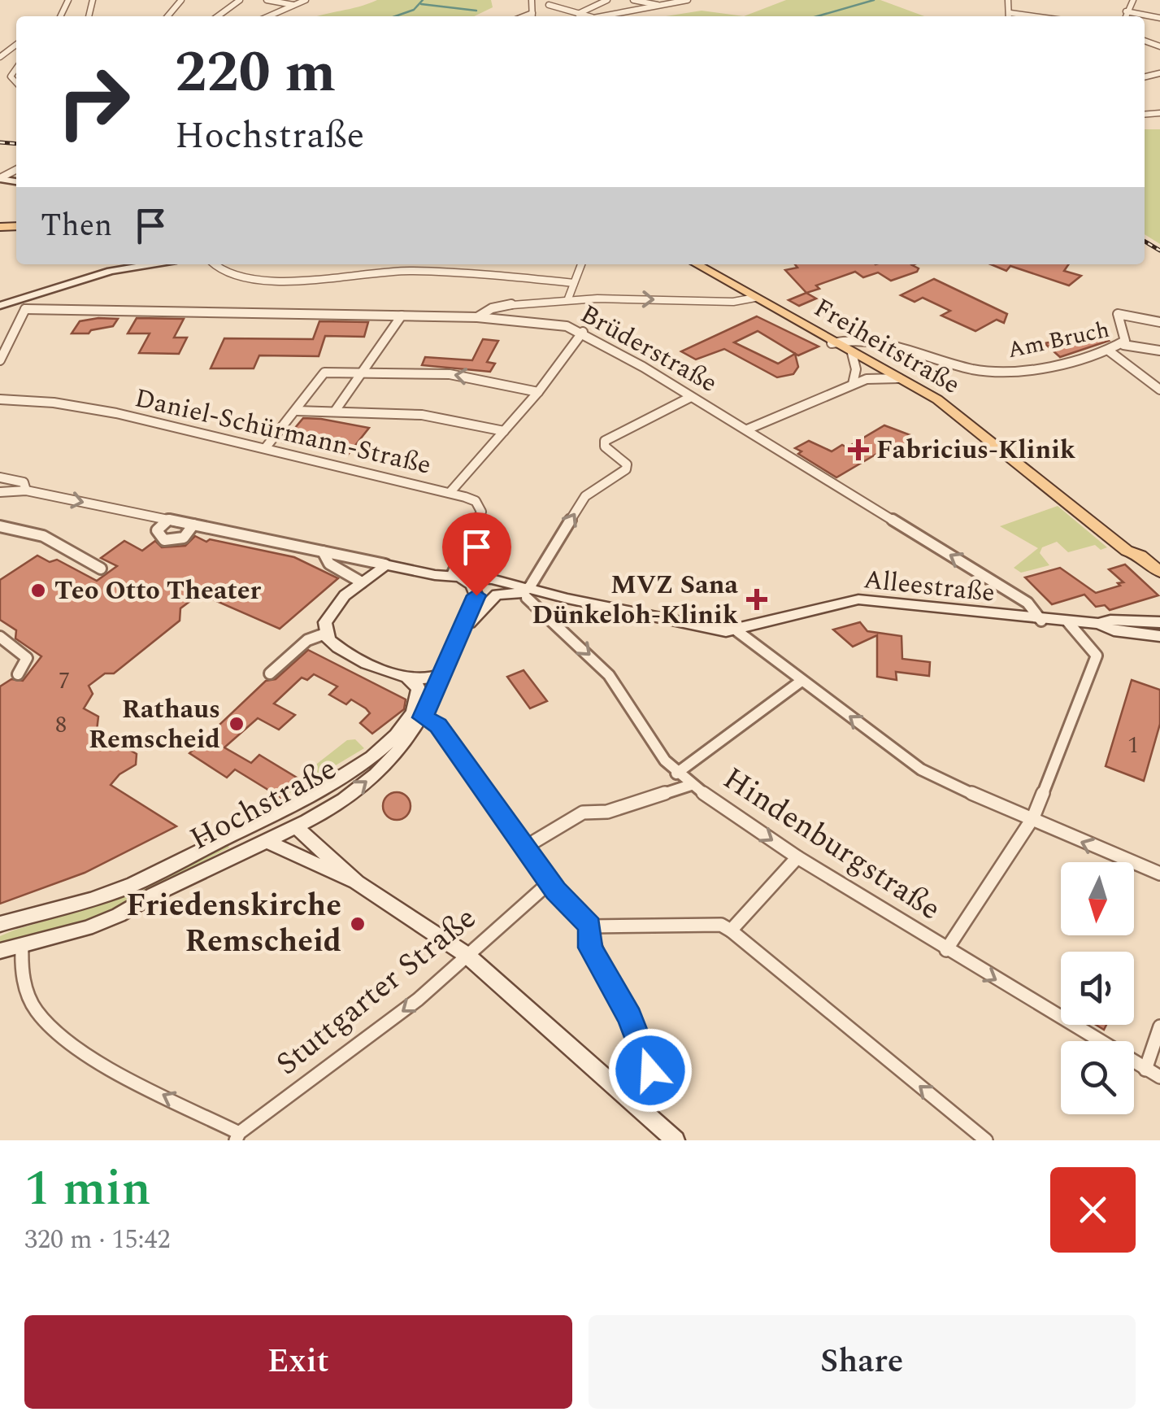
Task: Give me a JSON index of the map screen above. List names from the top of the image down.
{
  "streets": {
    "main road": ["Freiheitstraße"],
    "street": [
      "Am Bruch",
      "Brüderstraße",
      "Daniel-Schürmann-Straße",
      "Alleestraße",
      "Hochstraße",
      "Hindenburgstraße",
      "Stuttgarter Straße"
    ]
  },
  "crossings": [
    ["Am Bruch", "Freiheitstraße"],
    ["Brüderstraße", "Alleestraße"],
    ["Daniel-Schürmann-Straße", "Alleestraße"],
    ["Daniel-Schürmann-Straße", "Hochstraße"],
    ["Alleestraße", "Hochstraße"],
    ["Alleestraße", "Hindenburgstraße"]
  ],
  "one_way": ["Hindenburgstraße", "Stuttgarter Straße"],
  "places": {
    "health": ["Fabricius-Klinik", "MVZ Sana Dünkeloh-Klinik"],
    "other": ["Teo Otto Theater", "Rathaus Remscheid", "Friedenskirche Remscheid"]
  },
  "house_numbers": ["7", "8", "1"],
  "north": "bottom",
  "page": {
    "turn": ["220 m", "Hochstraße"],
    "then": "Then",
    "heading": ["1 min", "320 m · 15:42"],
    "buttons": ["Exit", "Share"]
  }
}
